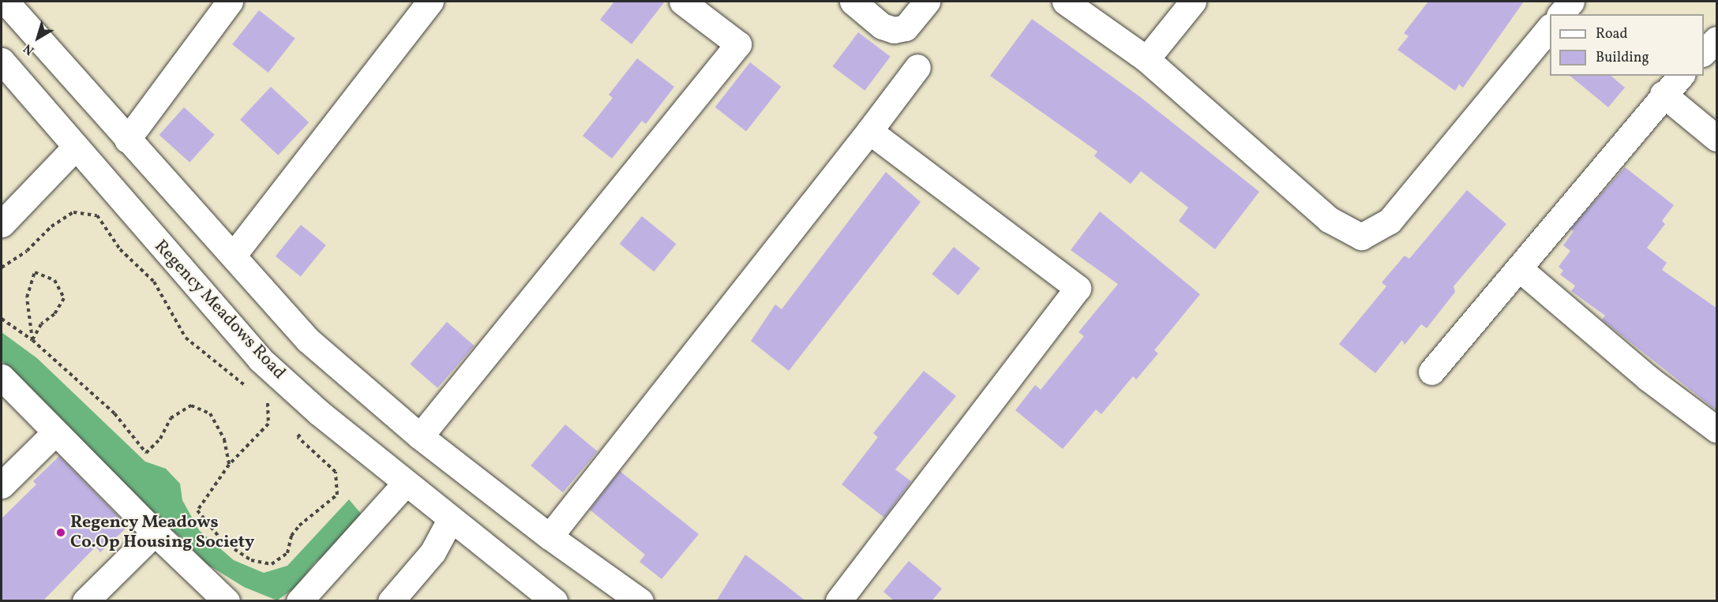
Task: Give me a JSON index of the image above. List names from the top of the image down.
{
  "streets": {
    "street": ["Regency Meadows Road"]
  },
  "places": ["Regency Meadows Co.Op Housing Society"],
  "legend": ["Road", "Building"],
  "north": "bottom left"
}
